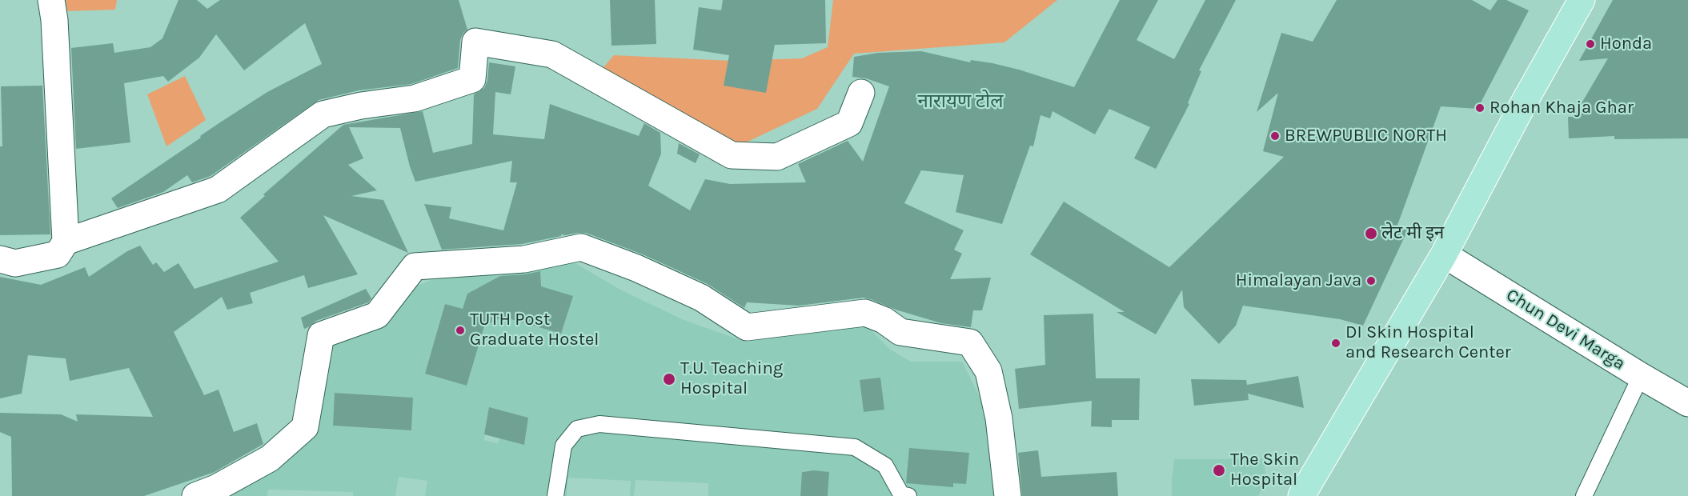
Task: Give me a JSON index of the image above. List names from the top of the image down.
{
  "streets": {
    "street": ["Chun Devi Marga"]
  },
  "districts": ["नारायण टोल"],
  "places": [
    "Honda",
    "Rohan Khaja Ghar",
    "BREWPUBLIC NORTH",
    "लेट मी इन",
    "Himalayan Java",
    "TUTH Post Graduate Hostel",
    "DI Skin Hospital and Research Center",
    "T.U. Teaching Hospital",
    "The Skin Hospital"
  ]
}
